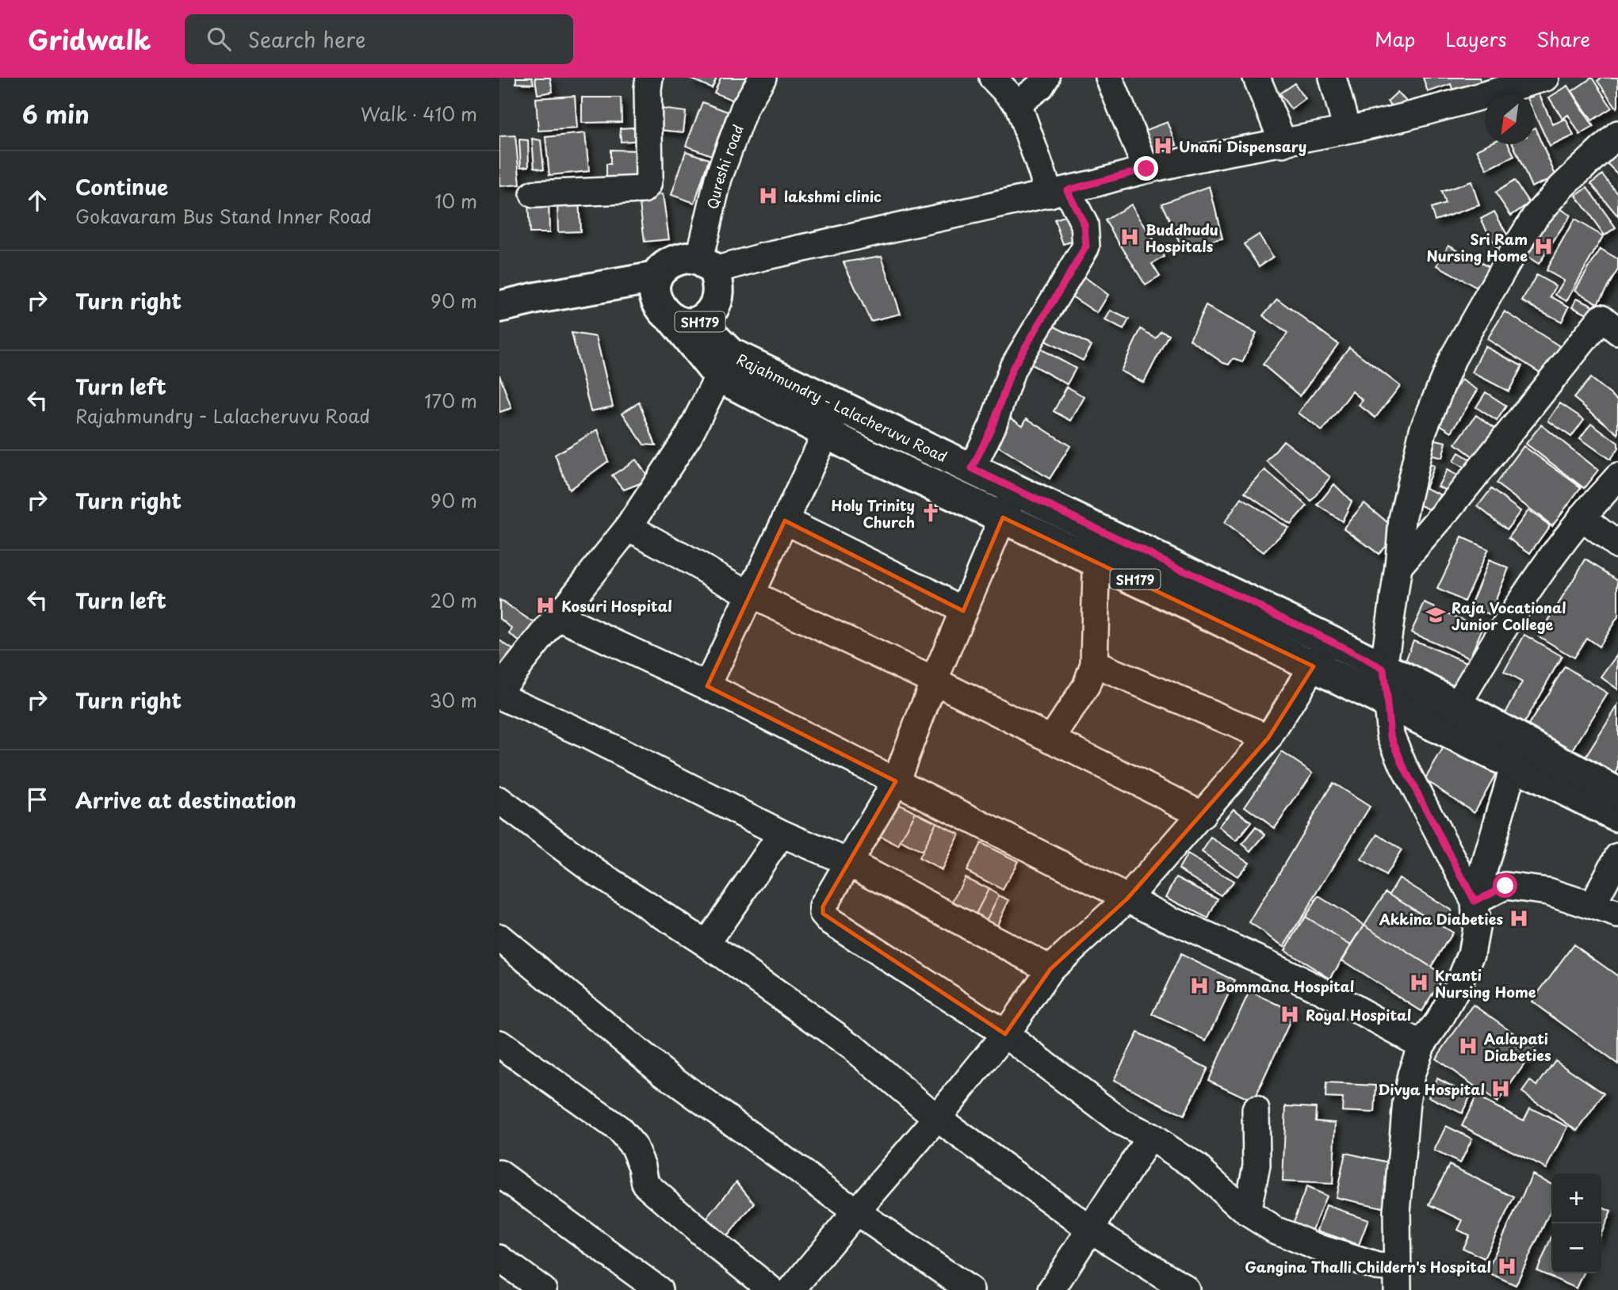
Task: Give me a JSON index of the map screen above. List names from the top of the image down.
{
  "streets": {
    "main road": ["SH179", "Rajahmundry - Lalacheruvu Road"],
    "street": ["Qureshi road"]
  },
  "crossings": [
    ["Qureshi road", "SH179"],
    ["Qureshi road", "Rajahmundry - Lalacheruvu Road"],
    ["SH179", "Rajahmundry - Lalacheruvu Road"]
  ],
  "places": {
    "hospital": [
      "Unani Dispensary",
      "lakshmi clinic",
      "Buddhudu Hospitals",
      "Sri Ram Nursing Home",
      "Kosuri Hospital",
      "Akkina Diabeties",
      "Kranti Nursing Home",
      "Bommana Hospital",
      "Royal Hospital",
      "Aalapati Diabeties",
      "Divya Hospital",
      "Gangina Thalli Childern's Hospital"
    ],
    "church": ["Holy Trinity Church"],
    "school or university": ["Raja Vocational Junior College"]
  },
  "north": "bottom left",
  "page": {
    "header": "Gridwalk",
    "search": "Search here",
    "nav": ["Map", "Layers", "Share"],
    "heading": ["6 min", "Walk · 410 m"],
    "list": [
      ["Continue", "Gokavaram Bus Stand Inner Road", "10 m"],
      ["Turn right", "90 m"],
      ["Turn left", "Rajahmundry - Lalacheruvu Road", "170 m"],
      ["Turn right", "90 m"],
      ["Turn left", "20 m"],
      ["Turn right", "30 m"],
      "Arrive at destination"
    ],
    "map_buttons": ["+", "−"]
  }
}
